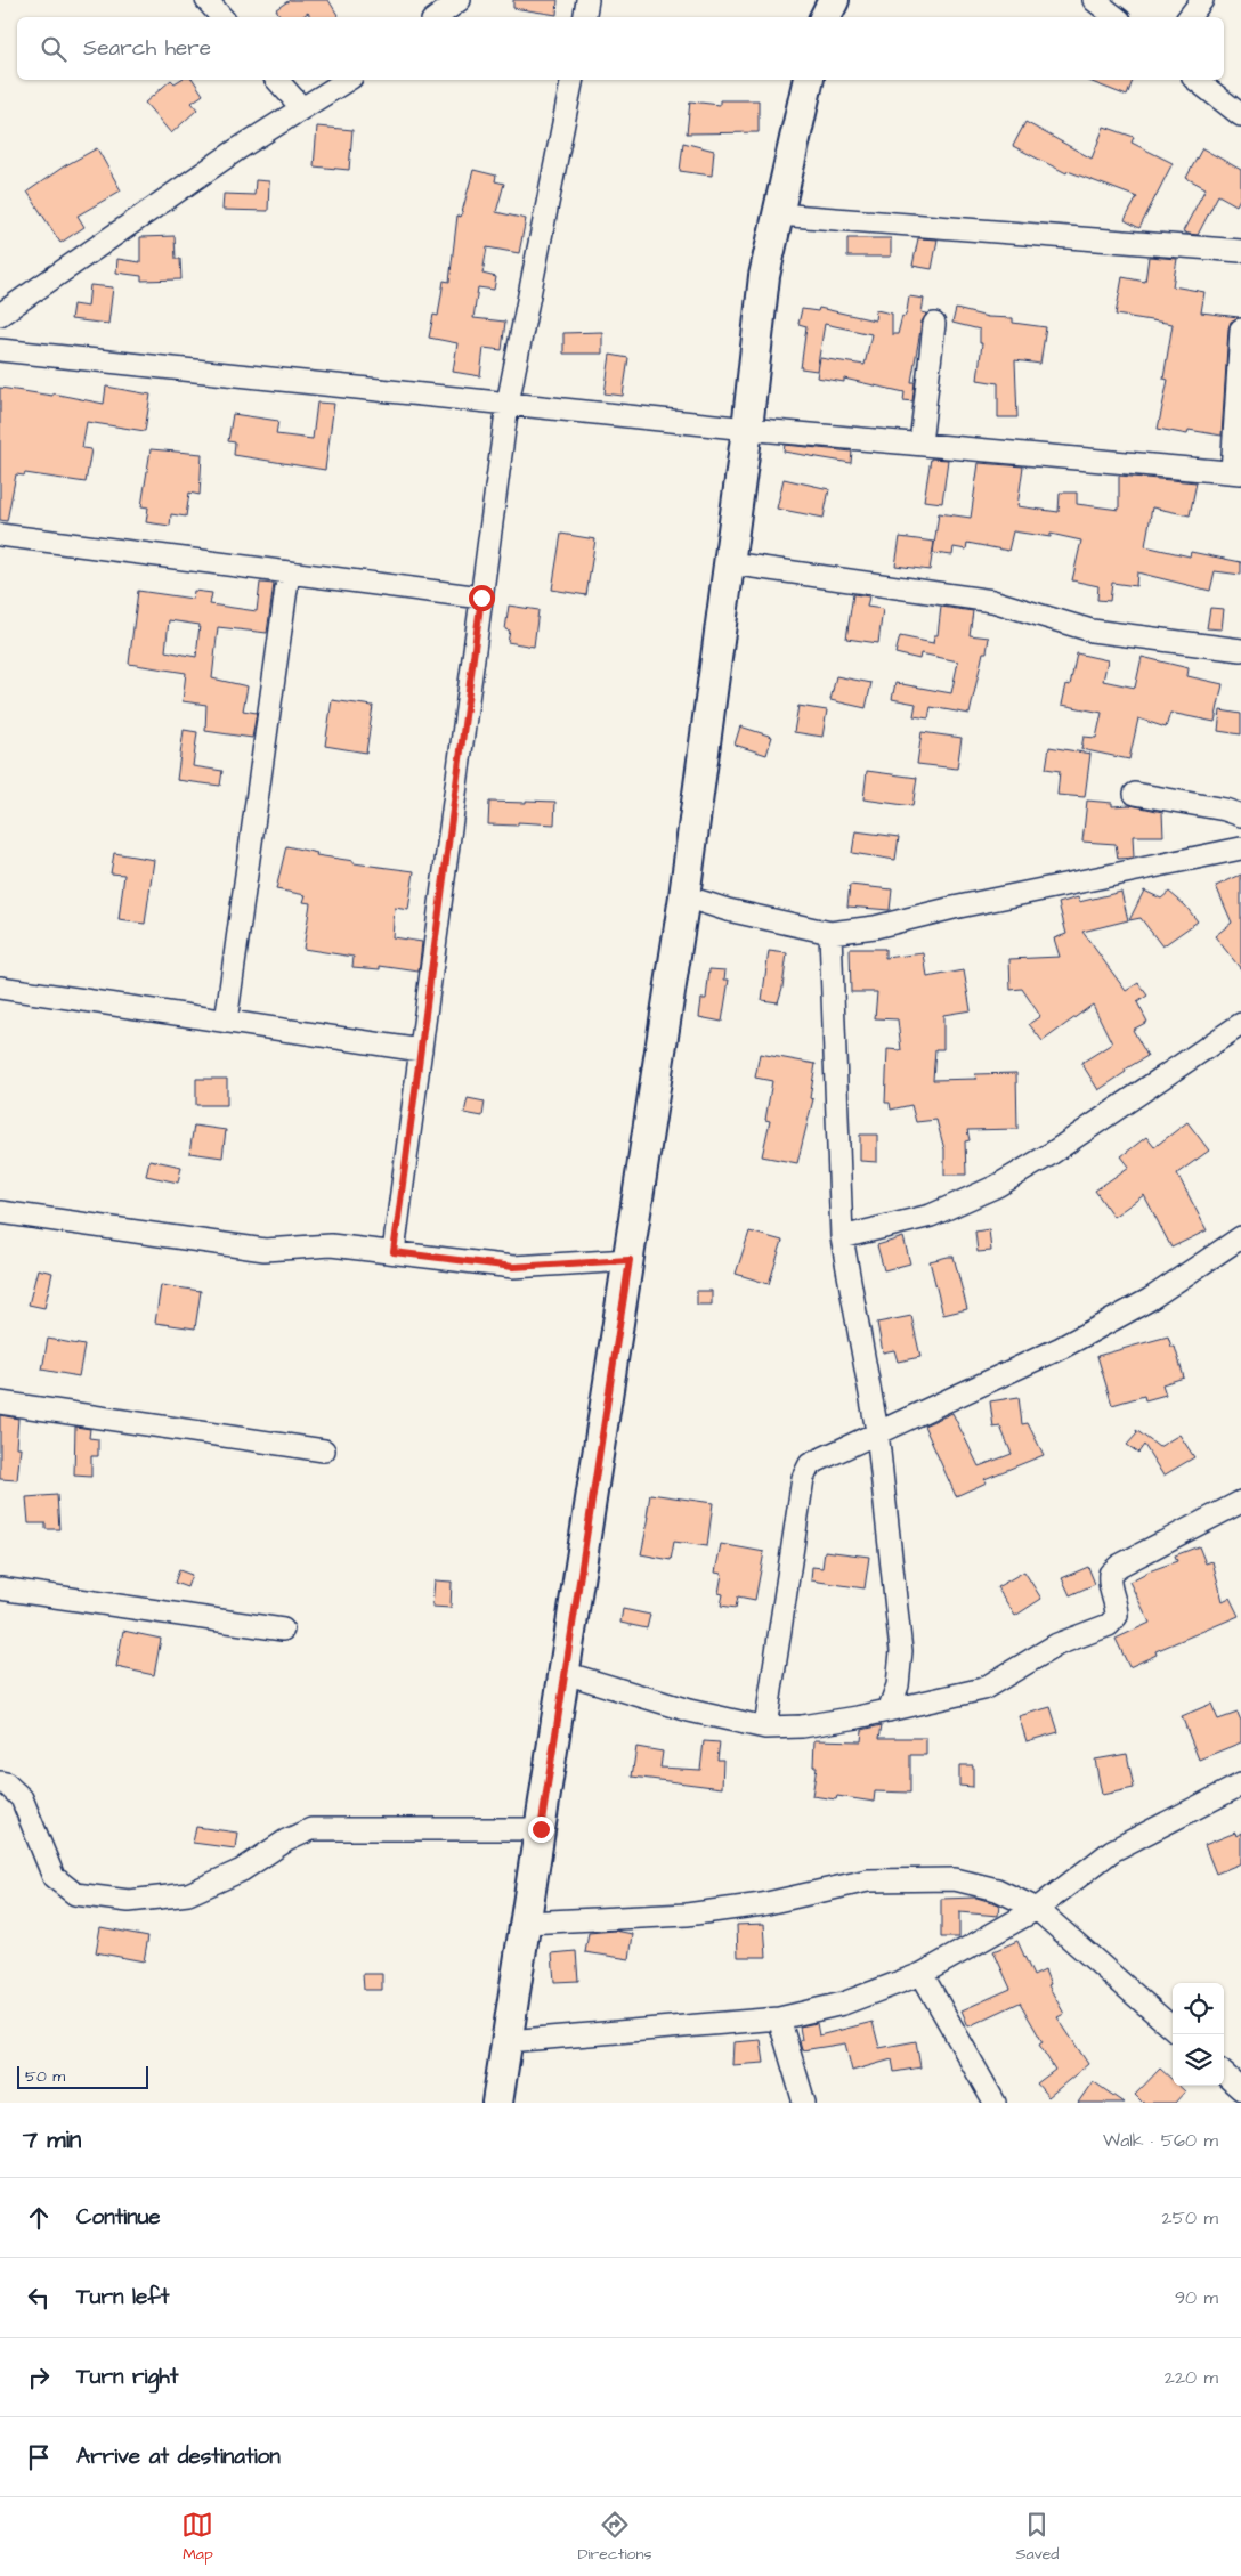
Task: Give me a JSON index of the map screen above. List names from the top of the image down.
{
  "scale_bar": "50 m",
  "page": {
    "search": "Search here",
    "scale": "50 m",
    "heading": ["7 min", "Walk · 560 m"],
    "list": [
      ["Continue", "250 m"],
      ["Turn left", "90 m"],
      ["Turn right", "220 m"],
      "Arrive at destination"
    ],
    "nav": ["Map", "Directions", "Saved"]
  }
}
